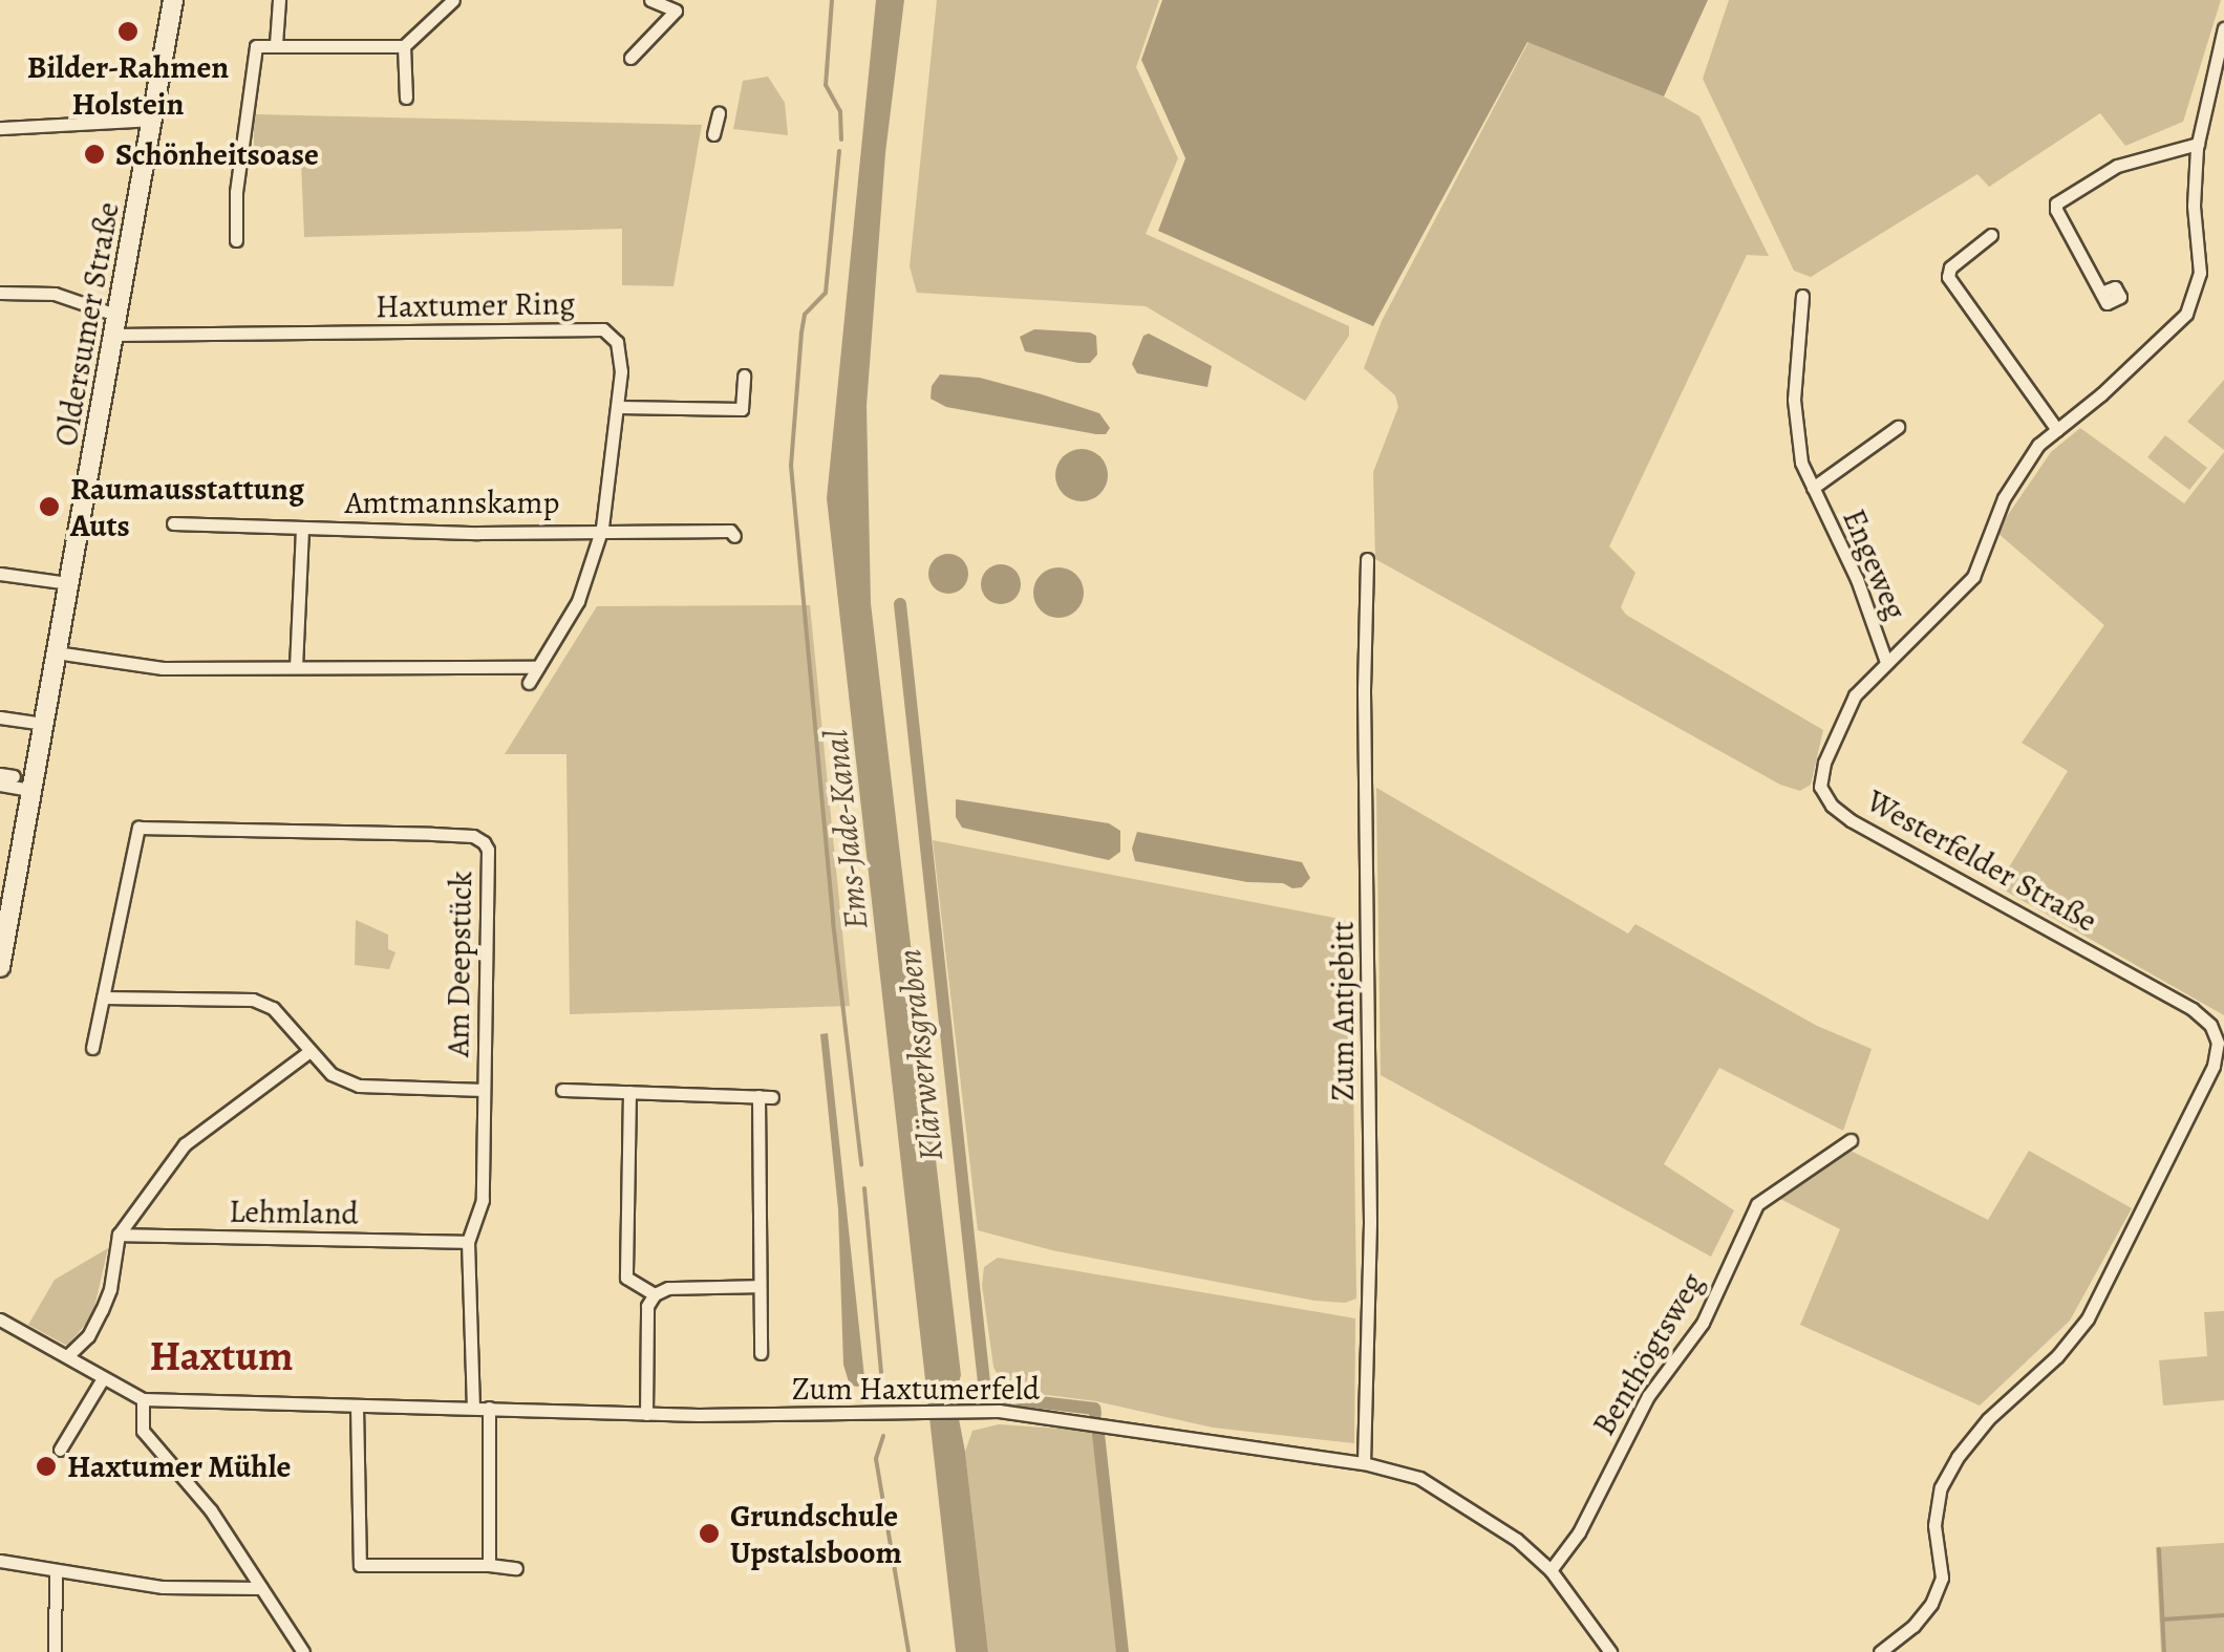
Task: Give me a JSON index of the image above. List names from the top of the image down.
{
  "streets": {
    "main road": ["Oldersumer Straße"],
    "street": [
      "Haxtumer Ring",
      "Amtmannskamp",
      "Engeweg",
      "Westerfelder Straße",
      "Am Deepstück",
      "Zum Antjebitt",
      "Lehmland",
      "Benthögtsweg",
      "Zum Haxtumerfeld"
    ]
  },
  "crossings": [
    ["Haxtumer Ring", "Oldersumer Straße"],
    ["Haxtumer Ring", "Amtmannskamp"],
    ["Engeweg", "Westerfelder Straße"],
    ["Am Deepstück", "Lehmland"],
    ["Am Deepstück", "Zum Haxtumerfeld"],
    ["Zum Antjebitt", "Zum Haxtumerfeld"],
    ["Benthögtsweg", "Zum Haxtumerfeld"]
  ],
  "districts": ["Haxtum"],
  "water": ["Ems-Jade-Kanal", "Klärwerksgraben"],
  "places": [
    "Bilder-Rahmen Holstein",
    "Schönheitsoase",
    "Raumausstattung Auts",
    "Haxtumer Mühle",
    "Grundschule Upstalsboom"
  ]
}
